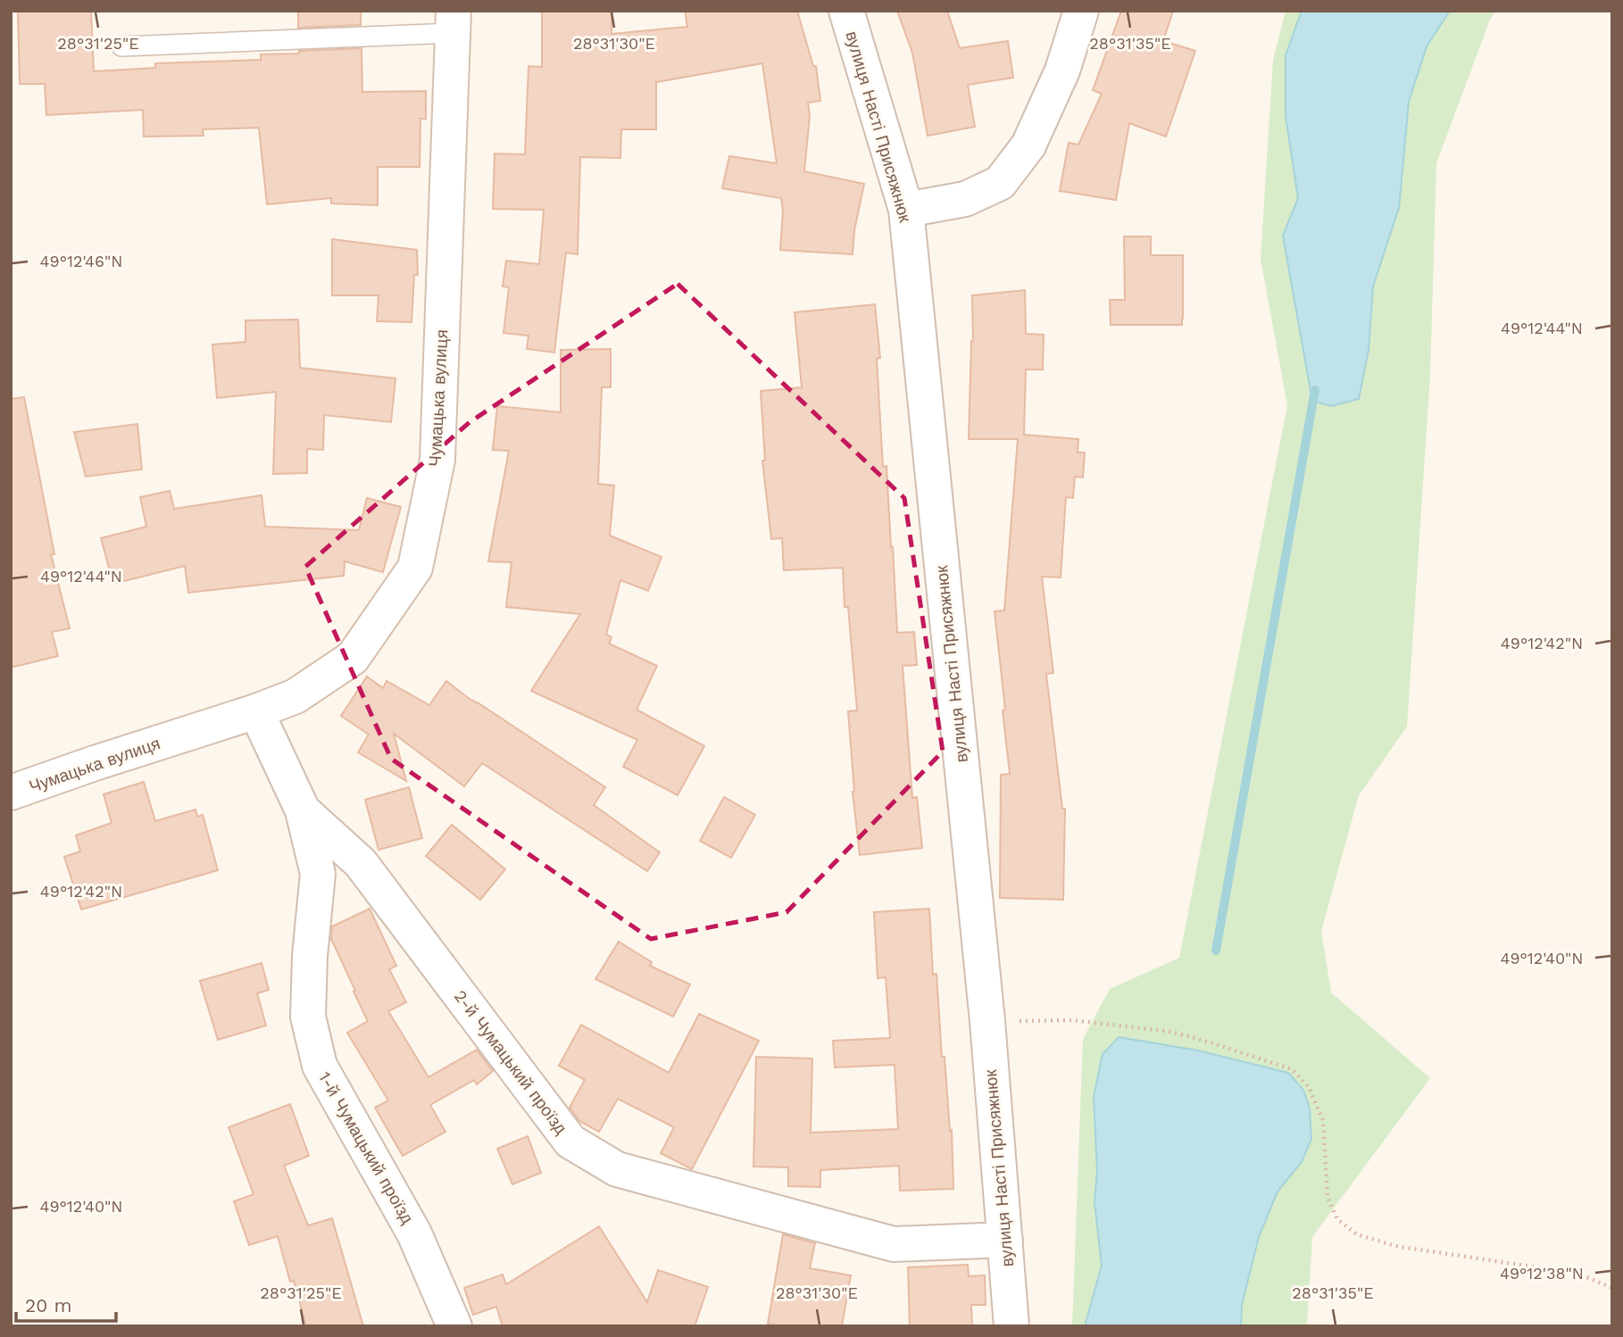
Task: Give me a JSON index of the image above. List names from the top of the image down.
{
  "streets": {
    "street": [
      "вулиця Насті Присяжнюк",
      "Чумацька вулиця",
      "2-й Чумацький проїзд",
      "1-й Чумацький проїзд"
    ]
  },
  "crossings": [
    ["вулиця Насті Присяжнюк", "2-й Чумацький проїзд"],
    ["Чумацька вулиця", "1-й Чумацький проїзд"],
    ["2-й Чумацький проїзд", "1-й Чумацький проїзд"]
  ],
  "scale_bar": "20 m",
  "coordinates": [
    "28°31'25\"E",
    "28°31'30\"E",
    "28°31'35\"E",
    "49°12'46\"N",
    "49°12'44\"N",
    "49°12'42\"N",
    "49°12'40\"N",
    "49°12'38\"N"
  ]
}
